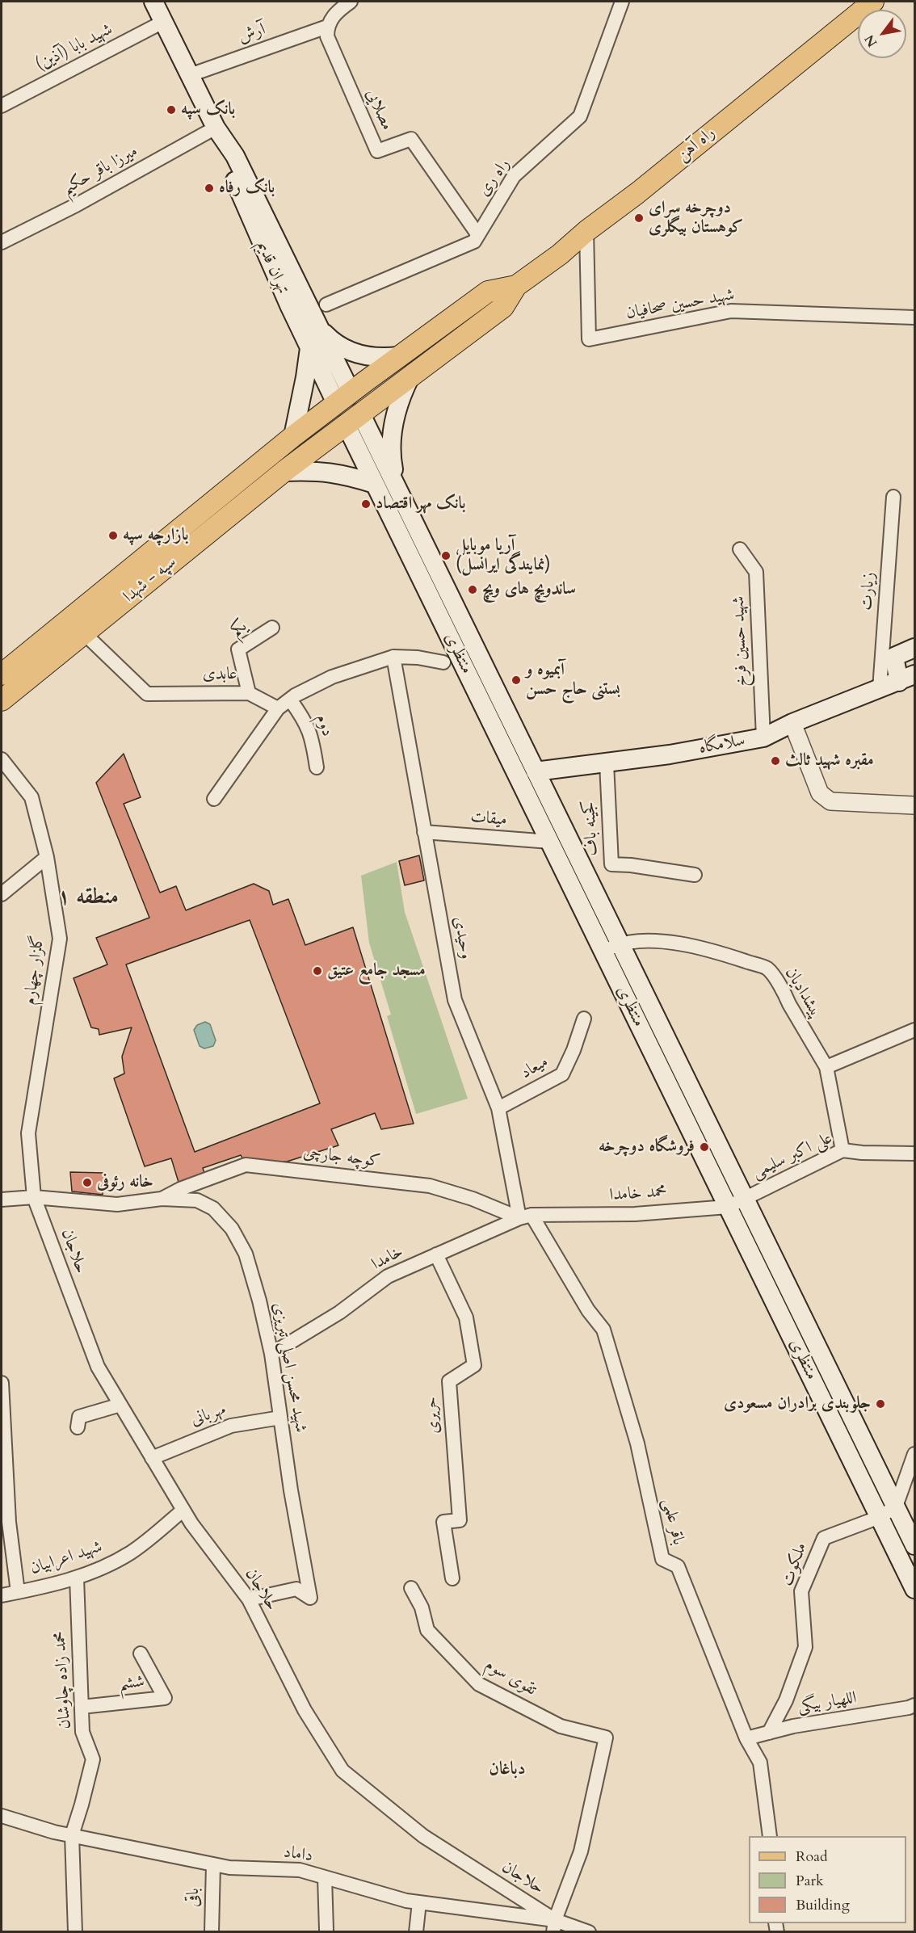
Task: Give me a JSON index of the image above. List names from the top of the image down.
{
  "streets": {
    "main road": [
      "راه آهن",
      "تهران قدیم",
      "سپه - شهدا",
      "منتظری",
      "سلامگاه"
    ],
    "street": [
      "آرش",
      "شهید بابا (آذین)",
      "مصلایی",
      "میرزا باقر حکیم",
      "راه ری",
      "شهید حسین صحافیان",
      "زیارت",
      "یکم",
      "شهید حسین فرخ",
      "عابدی",
      "دوم",
      "میقات",
      "کجینه باف",
      "وحیدی",
      "گلزار چهارم",
      "پیشدادیان",
      "میعاد",
      "علی اکبر سلیمی",
      "کوچه جارچی",
      "محمد خامدا",
      "حلاجان",
      "خامدا",
      "شهید محسن اصلی تبریزی",
      "مهربانی",
      "حریری",
      "باقر علمی",
      "شهید اعرابیان",
      "ملکوت",
      "تقوی سوم",
      "محمد زاده چاوشان",
      "ششم",
      "اللهیار بیگی",
      "داماد",
      "باقی"
    ]
  },
  "crossings": [
    ["آرش", "مصلایی"],
    ["آرش", "تهران قدیم"],
    ["شهید بابا (آذین)", "تهران قدیم"],
    ["مصلایی", "راه ری"],
    ["راه آهن", "تهران قدیم"],
    ["راه آهن", "شهید حسین صحافیان"],
    ["راه آهن", "سپه - شهدا"],
    ["راه آهن", "منتظری"],
    ["میرزا باقر حکیم", "تهران قدیم"],
    ["تهران قدیم", "سپه - شهدا"],
    ["سپه - شهدا", "منتظری"],
    ["سپه - شهدا", "عابدی"],
    ["زیارت", "سلامگاه"],
    ["یکم", "عابدی"],
    ["شهید حسین فرخ", "سلامگاه"],
    ["منتظری", "سلامگاه"],
    ["منتظری", "میقات"],
    ["منتظری", "پیشدادیان"],
    ["منتظری", "علی اکبر سلیمی"],
    ["منتظری", "محمد خامدا"],
    ["منتظری", "ملکوت"],
    ["سلامگاه", "کجینه باف"],
    ["میقات", "وحیدی"],
    ["وحیدی", "میعاد"],
    ["وحیدی", "کوچه جارچی"],
    ["وحیدی", "محمد خامدا"],
    ["وحیدی", "خامدا"],
    ["وحیدی", "باقر علمی"],
    ["گلزار چهارم", "حلاجان"],
    ["پیشدادیان", "علی اکبر سلیمی"],
    ["علی اکبر سلیمی", "محمد خامدا"],
    ["کوچه جارچی", "محمد خامدا"],
    ["کوچه جارچی", "خامدا"],
    ["کوچه جارچی", "شهید محسن اصلی تبریزی"],
    ["کوچه جارچی", "باقر علمی"],
    ["محمد خامدا", "خامدا"],
    ["محمد خامدا", "باقر علمی"],
    ["حلاجان", "شهید محسن اصلی تبریزی"],
    ["حلاجان", "مهربانی"],
    ["حلاجان", "شهید اعرابیان"],
    ["حلاجان", "تقوی سوم"],
    ["حلاجان", "داماد"],
    ["خامدا", "شهید محسن اصلی تبریزی"],
    ["خامدا", "حریری"],
    ["خامدا", "باقر علمی"],
    ["شهید محسن اصلی تبریزی", "مهربانی"],
    ["باقر علمی", "اللهیار بیگی"],
    ["شهید اعرابیان", "محمد زاده چاوشان"],
    ["ملکوت", "اللهیار بیگی"],
    ["تقوی سوم", "داماد"],
    ["محمد زاده چاوشان", "ششم"],
    ["محمد زاده چاوشان", "داماد"],
    ["داماد", "باقی"]
  ],
  "districts": ["منطقه ۱", "دباغان"],
  "places": [
    "بانک سپه",
    "بانک رفاه",
    "دوچرخه سرای کوهستان بیگلری",
    "بانک مهر اقتصاد",
    "بازارچه سپه",
    "آریا موبایل (نمایندگی ایرانسل)",
    "ساندویچ های ویچ",
    "آبمیوه و بستنی حاج حسن",
    "مقبره شهید ثالث",
    "مسجد جامع عتیق",
    "فروشگاه دوچرخه",
    "خانه رئوفی",
    "جلوبندی برادران مسعودی"
  ],
  "legend": ["Road", "Park", "Building"],
  "north": "bottom left"
}
